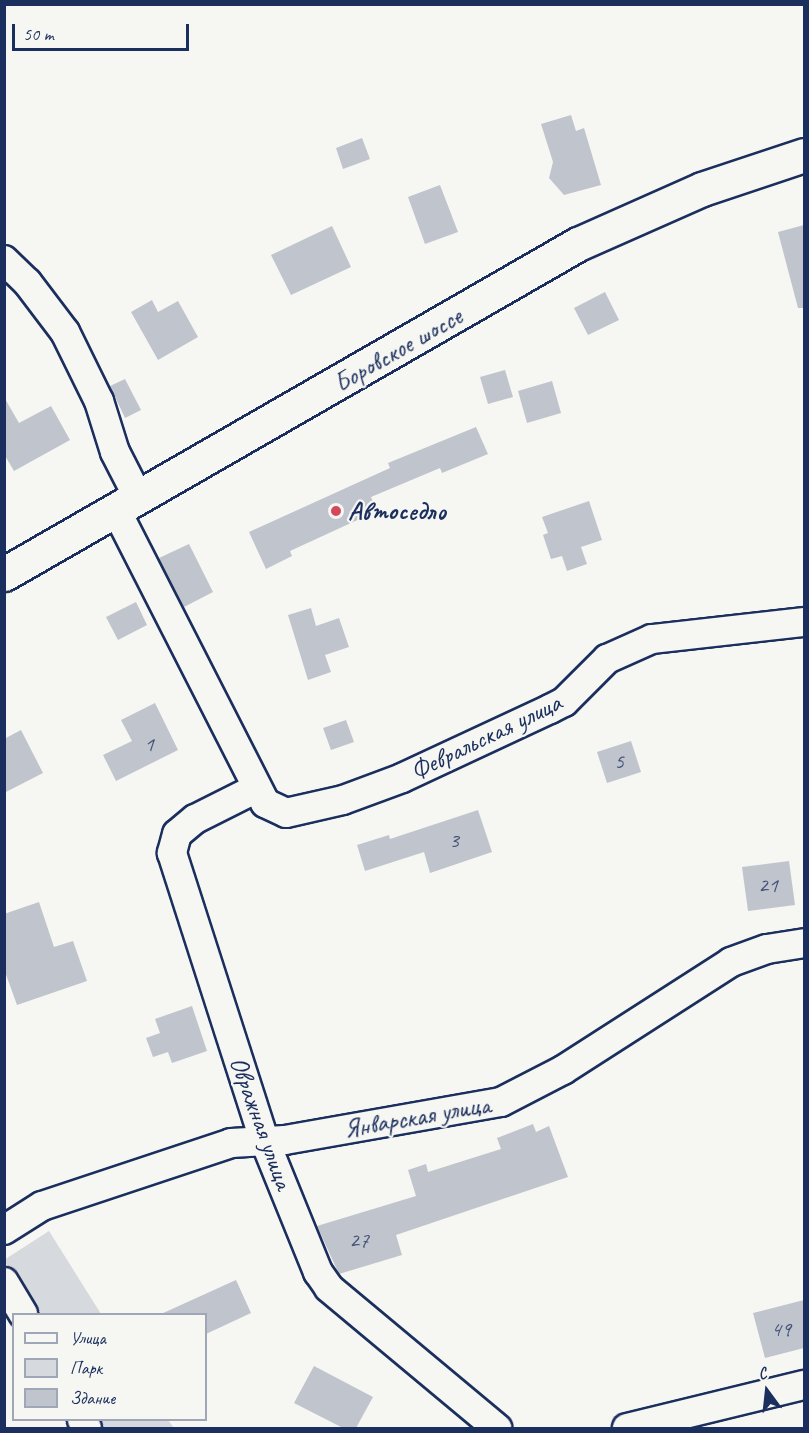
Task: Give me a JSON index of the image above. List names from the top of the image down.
{
  "streets": {
    "main road": ["Боровское шоссе"],
    "street": ["Февральская улица", "Январская улица", "Овражная улица"]
  },
  "crossings": [
    ["Февральская улица", "Овражная улица"],
    ["Январская улица", "Овражная улица"]
  ],
  "places": ["Автоседло"],
  "house_numbers": [
    "1",
    "5",
    "3",
    "21",
    "27",
    "49"
  ],
  "legend": ["Улица", "Парк", "Здание"],
  "scale_bar": "50 m",
  "north": "top"
}
